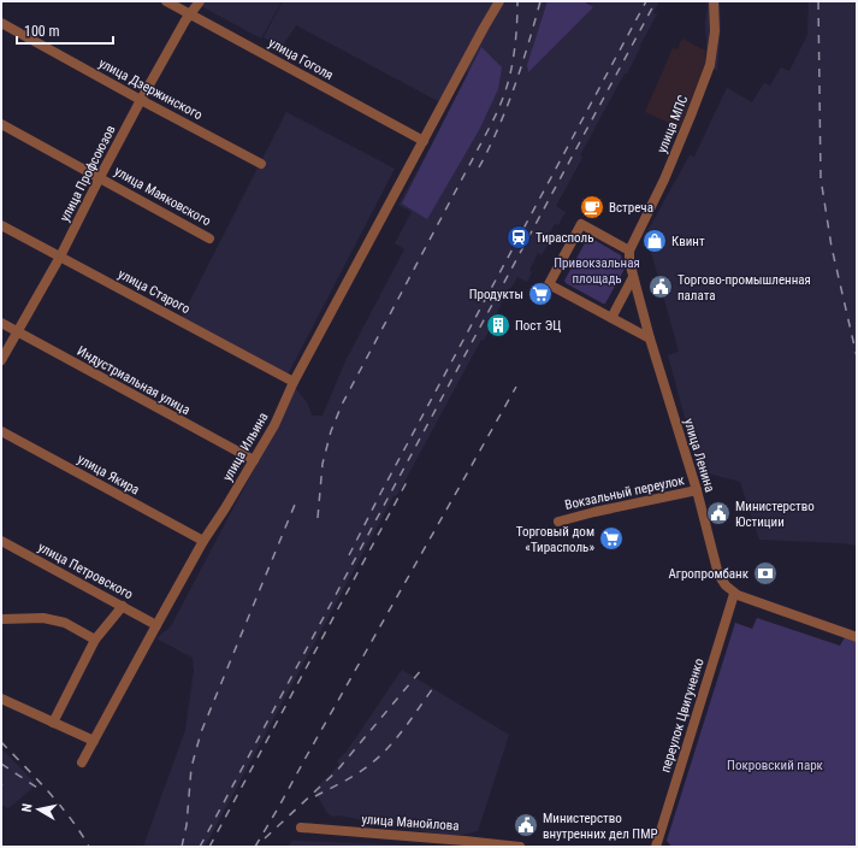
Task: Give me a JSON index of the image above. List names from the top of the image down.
{
  "streets": {
    "street": [
      "улица Гоголя",
      "улица Дзержинского",
      "улица МПС",
      "улица Профсоюзов",
      "улица Маяковского",
      "улица Старого",
      "Индустриальная улица",
      "улица Ильина",
      "улица Ленина",
      "улица Якира",
      "Вокзальный переулок",
      "улица Петровского",
      "переулок Цвигуненко",
      "улица Манойлова"
    ]
  },
  "crossings": [
    ["улица Гоголя", "улица Профсоюзов"],
    ["улица Гоголя", "улица Ильина"],
    ["улица Дзержинского", "улица Профсоюзов"],
    ["улица МПС", "улица Ленина"],
    ["улица Профсоюзов", "улица Маяковского"],
    ["улица Профсоюзов", "улица Старого"],
    ["улица Профсоюзов", "Индустриальная улица"],
    ["улица Старого", "улица Ильина"],
    ["Индустриальная улица", "улица Ильина"],
    ["улица Ильина", "улица Якира"],
    ["улица Ильина", "улица Петровского"],
    ["улица Ленина", "Вокзальный переулок"],
    ["улица Ленина", "переулок Цвигуненко"]
  ],
  "parks": ["Привокзальная площадь", "Покровский парк"],
  "places": {
    "cafe": ["Встреча"],
    "station": ["Тирасполь"],
    "shop": ["Квинт"],
    "public building": ["Торгово-промышленная палата", "Министерство Юстиции", "Министерство внутренних дел ПМР"],
    "supermarket": ["Продукты", "Торговый дом «Тирасполь»"],
    "building": ["Пост ЭЦ"],
    "bank": ["Агропромбанк"]
  },
  "scale_bar": "100 m",
  "north": "left"
}
